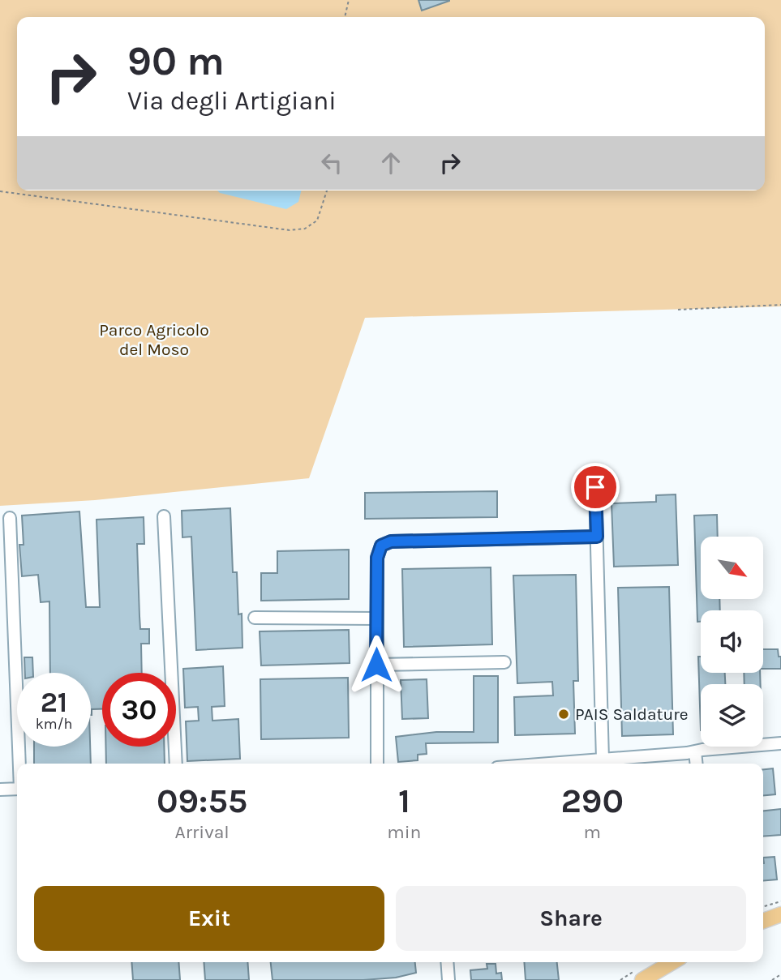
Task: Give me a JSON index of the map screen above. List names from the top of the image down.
{
  "parks": ["Parco Agricolo del Moso"],
  "places": ["PAIS Saldature"],
  "north": "bottom right",
  "page": {
    "turn": ["90 m", "Via degli Artigiani"],
    "speed": "21 km/h",
    "limit": "30",
    "eta": [
      "09:55",
      "Arrival",
      "1",
      "min",
      "290",
      "m"
    ],
    "buttons": ["Exit", "Share"]
  }
}
